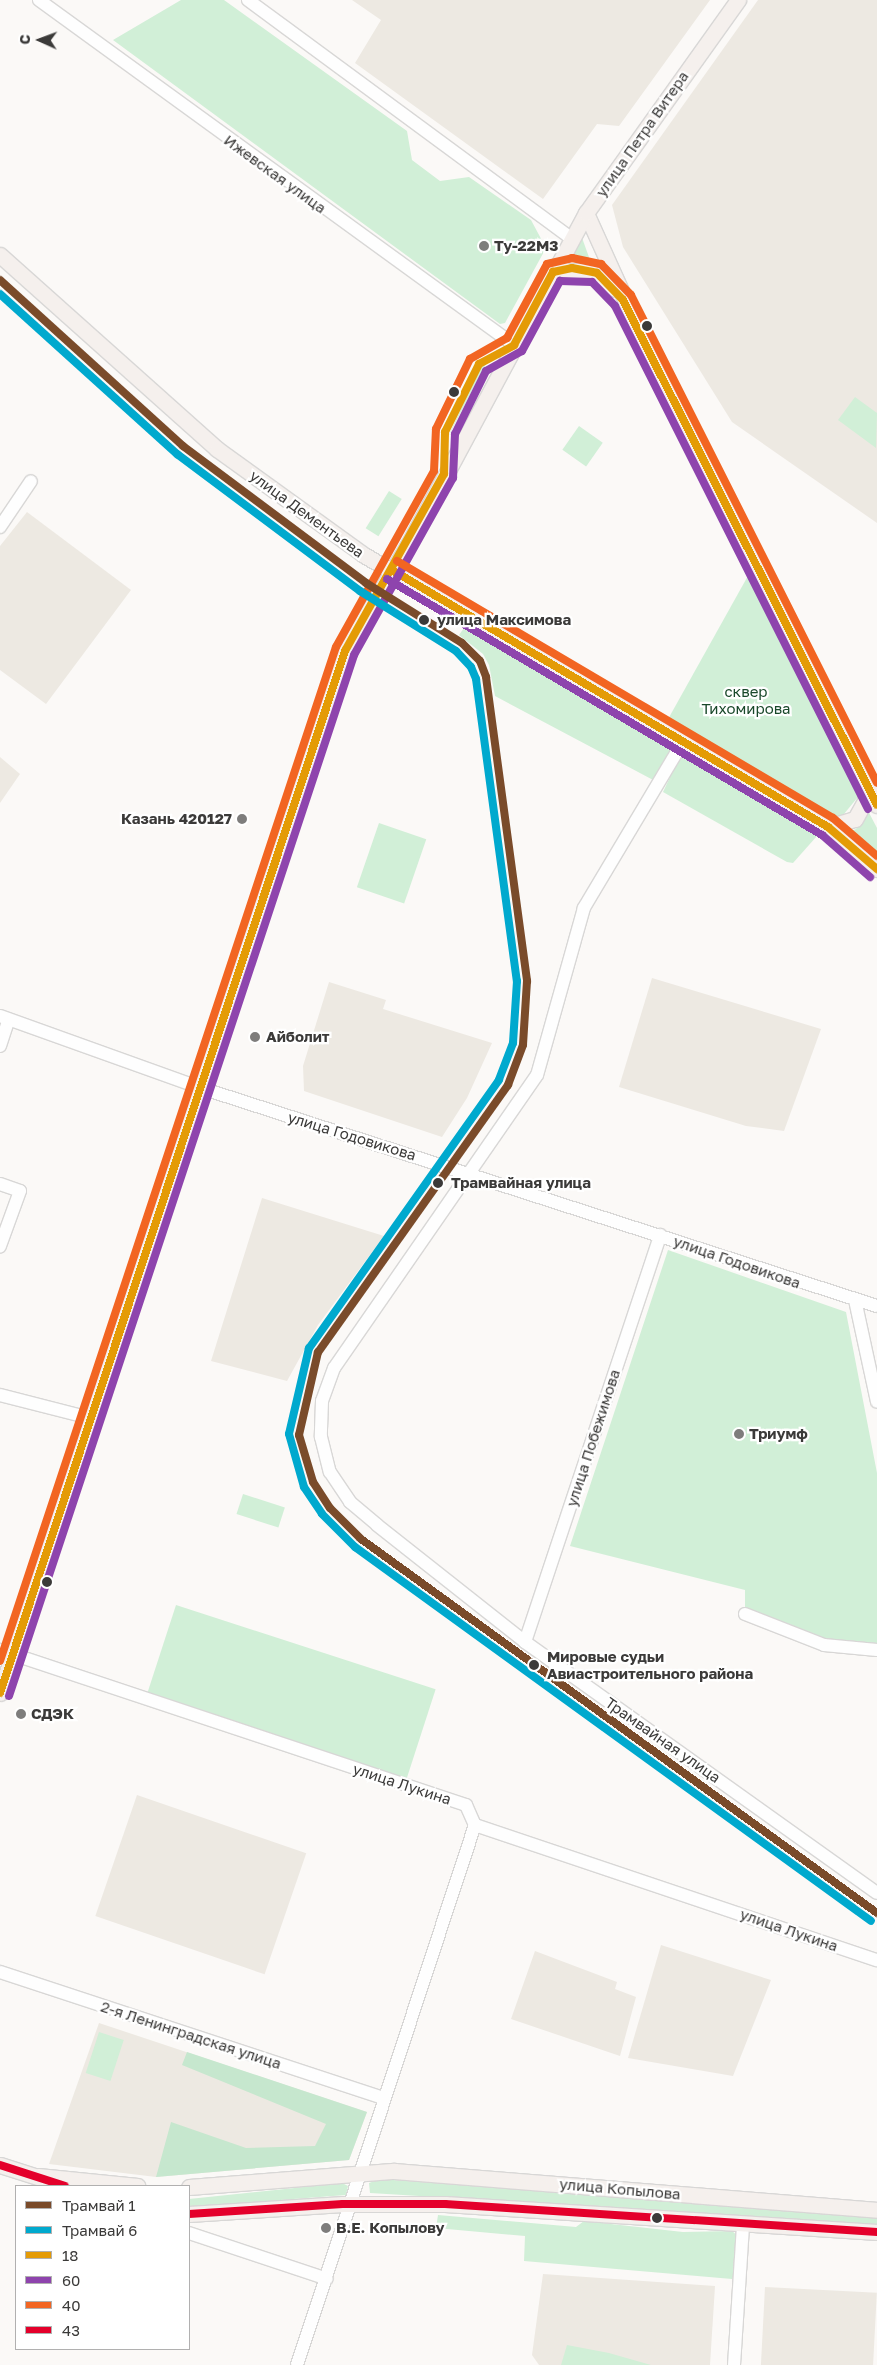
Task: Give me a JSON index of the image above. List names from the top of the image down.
{
  "streets": {
    "main road": ["улица Петра Витера", "улица Дементьева", "улица Копылова"],
    "street": [
      "Ижевская улица",
      "улица Годовикова",
      "улица Побежимова",
      "Трамвайная улица",
      "улица Лукина",
      "2-я Ленинградская улица"
    ]
  },
  "crossings": [
    ["улица Дементьева", "Трамвайная улица"],
    ["улица Годовикова", "улица Побежимова"],
    ["улица Годовикова", "Трамвайная улица"],
    ["улица Побежимова", "Трамвайная улица"]
  ],
  "parks": ["сквер Тихомирова"],
  "places": [
    "Ту-22М3",
    "улица Максимова",
    "Казань 420127",
    "Айболит",
    "Трамвайная улица",
    "Триумф",
    "Мировые судьи Авиастроительного района",
    "СДЭК",
    "В.Е. Копылову"
  ],
  "lines": [
    "transit line 40",
    "transit line 18",
    "tram line 1",
    "transit line 60",
    "tram line 6",
    "transit line 43"
  ],
  "legend": [
    "Трамвай 1",
    "Трамвай 6",
    "18",
    "60",
    "40",
    "43"
  ],
  "north": "left"
}
